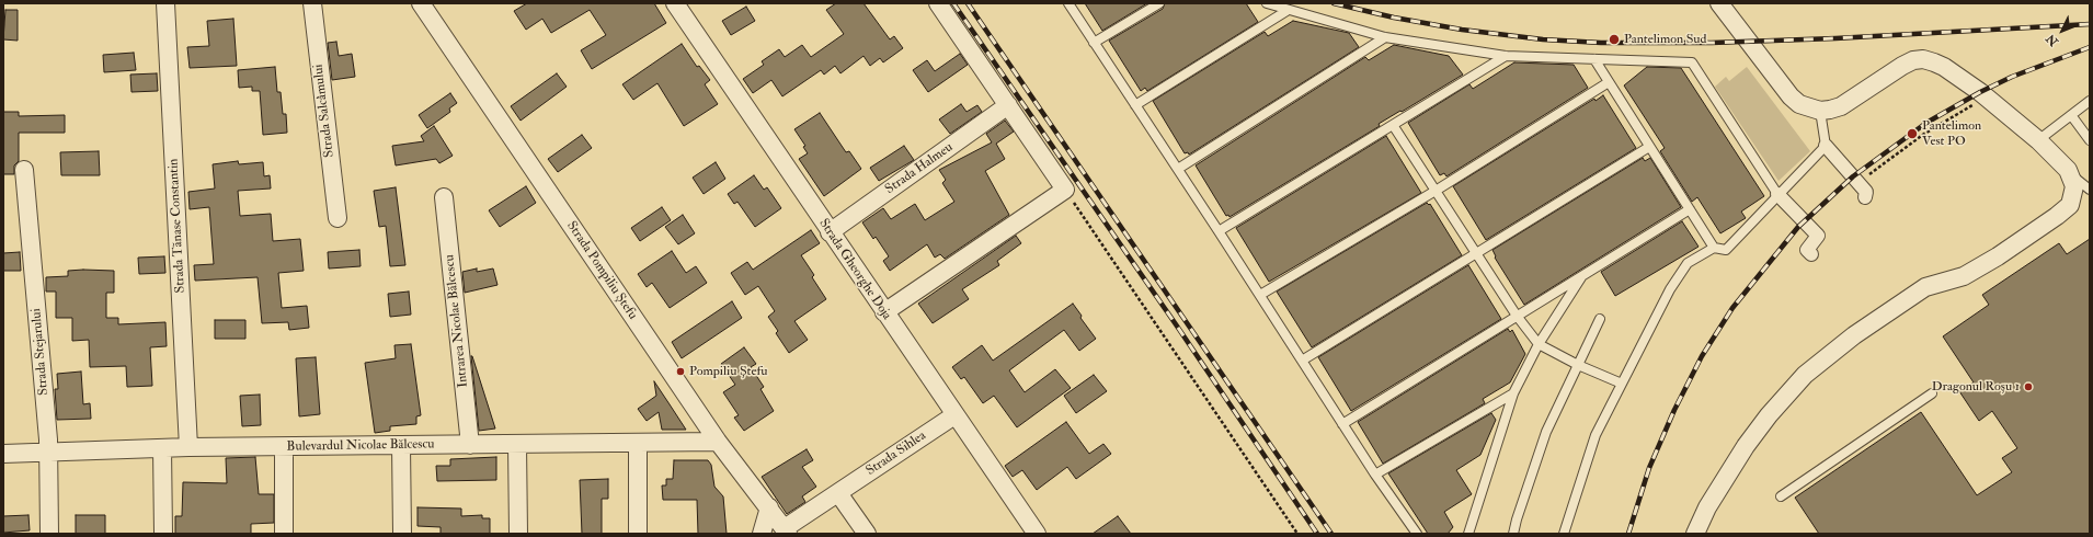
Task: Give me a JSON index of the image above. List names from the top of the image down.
{
  "streets": {
    "street": [
      "Strada Salcâmului",
      "Strada Halmeu",
      "Strada Tănase Constantin",
      "Strada Gheorghe Doja",
      "Strada Pompiliu Ștefu",
      "Intrarea Nicolae Bălcescu",
      "Strada Stejarului",
      "Bulevardul Nicolae Bălcescu",
      "Strada Sihlea"
    ]
  },
  "crossings": [
    ["Strada Halmeu", "Strada Gheorghe Doja"],
    ["Strada Tănase Constantin", "Bulevardul Nicolae Bălcescu"],
    ["Strada Gheorghe Doja", "Strada Sihlea"],
    ["Strada Pompiliu Ștefu", "Bulevardul Nicolae Bălcescu"],
    ["Strada Pompiliu Ștefu", "Strada Sihlea"],
    ["Intrarea Nicolae Bălcescu", "Bulevardul Nicolae Bălcescu"],
    ["Strada Stejarului", "Bulevardul Nicolae Bălcescu"]
  ],
  "places": [
    "Pantelimon Sud",
    "Pantelimon Vest PO",
    "Pompiliu Ștefu",
    "Dragonul Roșu 1"
  ],
  "north": "bottom left"
}
